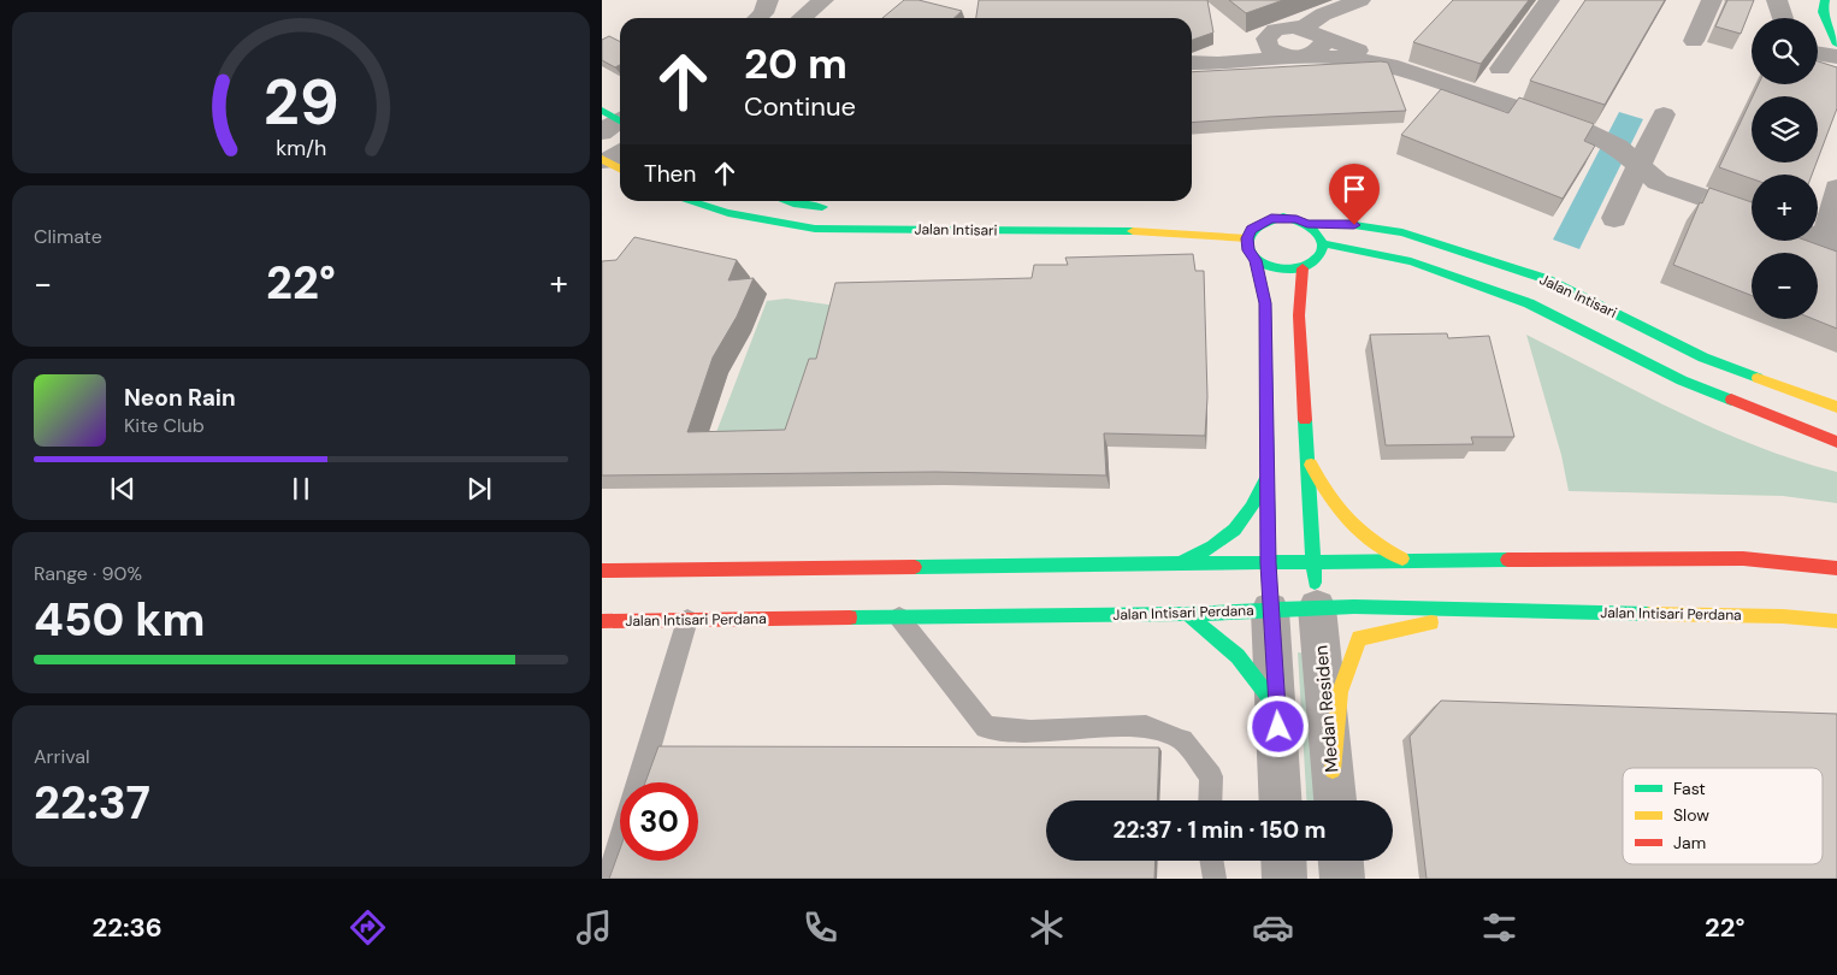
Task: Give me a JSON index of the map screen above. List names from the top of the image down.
{
  "streets": {
    "street": ["Jalan Intisari", "Jalan Intisari Perdana", "Medan Residen"]
  },
  "crossings": [
    ["Jalan Intisari Perdana", "Medan Residen"]
  ],
  "legend": ["Fast", "Slow", "Jam"],
  "page": {
    "map_buttons": ["+", "−"],
    "turn": ["20 m", "Continue"],
    "then": "Then",
    "tile": [
      "Climate",
      ["Range · 90%", "450 km"],
      ["Arrival", "22:37"]
    ],
    "heat": ["−", "22°", "+"],
    "song": ["Neon Rain", "Kite Club"],
    "limit": "30",
    "trip": "22:37 · 1 min · 150 m",
    "tabs": ["22:36", "22°"],
    "gauge": ["29", "km/h"]
  }
}
